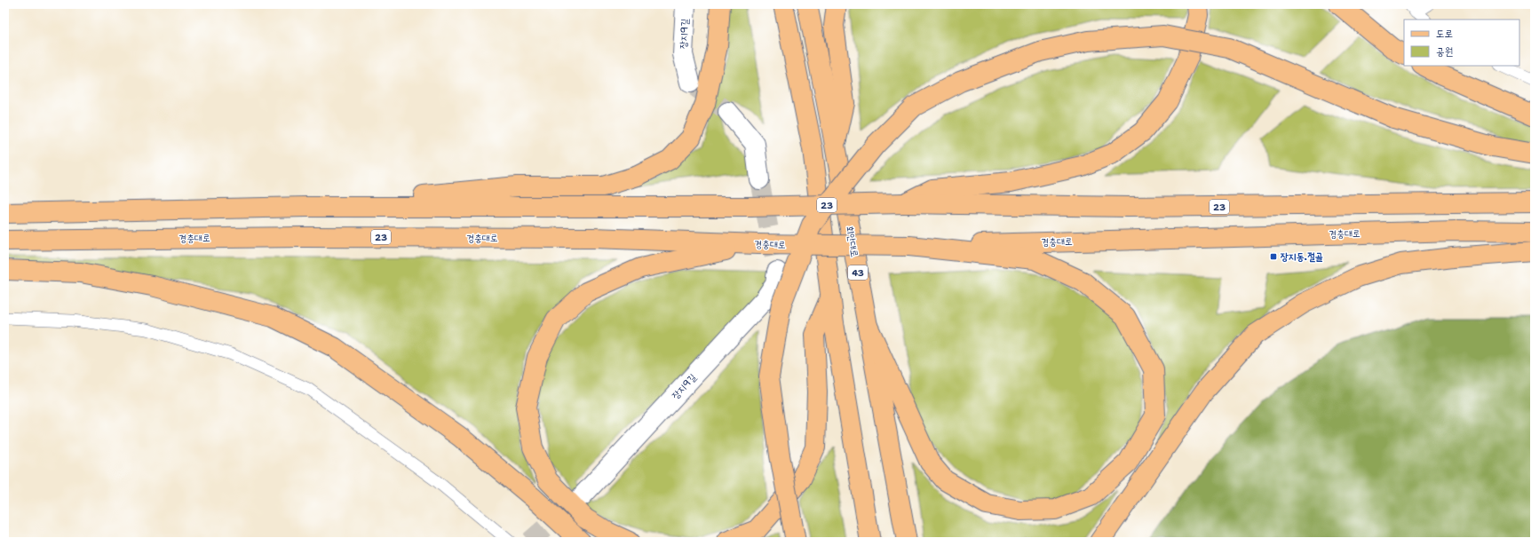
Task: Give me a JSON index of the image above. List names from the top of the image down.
{
  "streets": {
    "main road": [
      "23",
      "경충대로",
      "회안대로",
      "43"
    ],
    "street": ["장지9길"]
  },
  "places": {
    "transit": ["장지동.절골"]
  },
  "legend": ["도로", "공원"]
}
